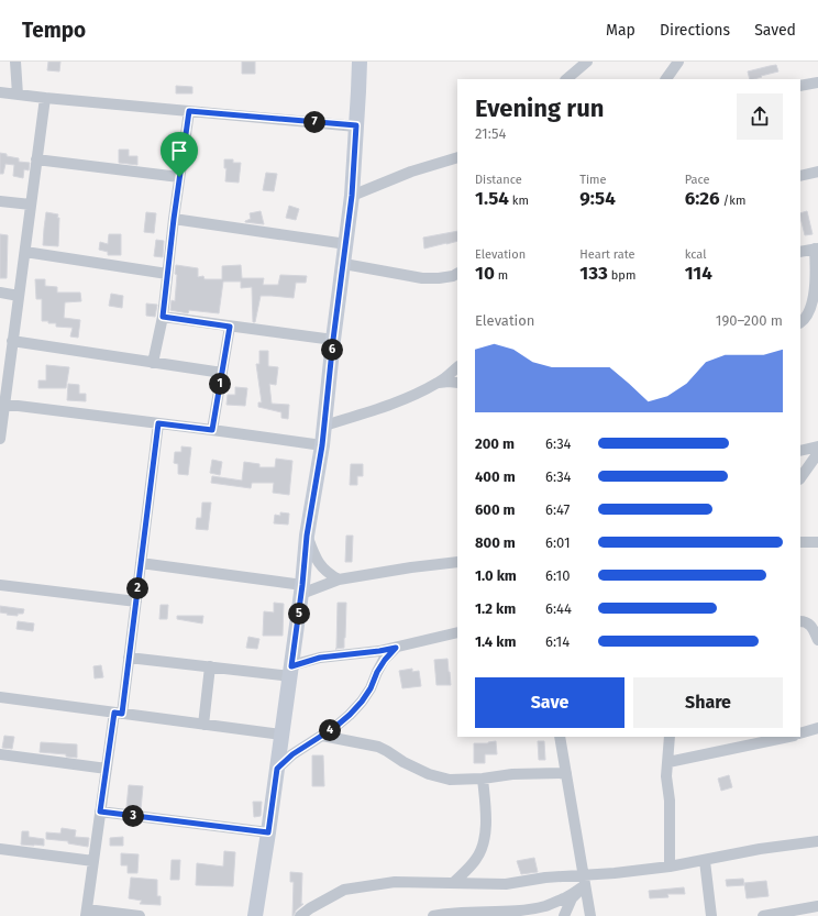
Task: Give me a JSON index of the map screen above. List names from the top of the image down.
{
  "page": {
    "header": "Tempo",
    "nav": ["Map", "Directions", "Saved"],
    "heading": ["Evening run", "21:54"],
    "pins": [
      "7",
      "6",
      "1",
      "2",
      "5",
      "4",
      "3"
    ],
    "stats": [
      ["Distance", "1.54 km"],
      ["Time", "9:54"],
      ["Pace", "6:26 /km"],
      ["Elevation", "10 m"],
      ["Heart rate", "133 bpm"],
      ["kcal", "114"]
    ],
    "chart": ["Elevation", "190–200 m"],
    "list": [
      {
        "name": "200 m",
        "note": "6:34"
      },
      {
        "name": "400 m",
        "note": "6:34"
      },
      {
        "name": "600 m",
        "note": "6:47"
      },
      {
        "name": "800 m",
        "note": "6:01"
      },
      {
        "name": "1.0 km",
        "note": "6:10"
      },
      {
        "name": "1.2 km",
        "note": "6:44"
      },
      {
        "name": "1.4 km",
        "note": "6:14"
      }
    ],
    "buttons": ["Save", "Share"]
  }
}
